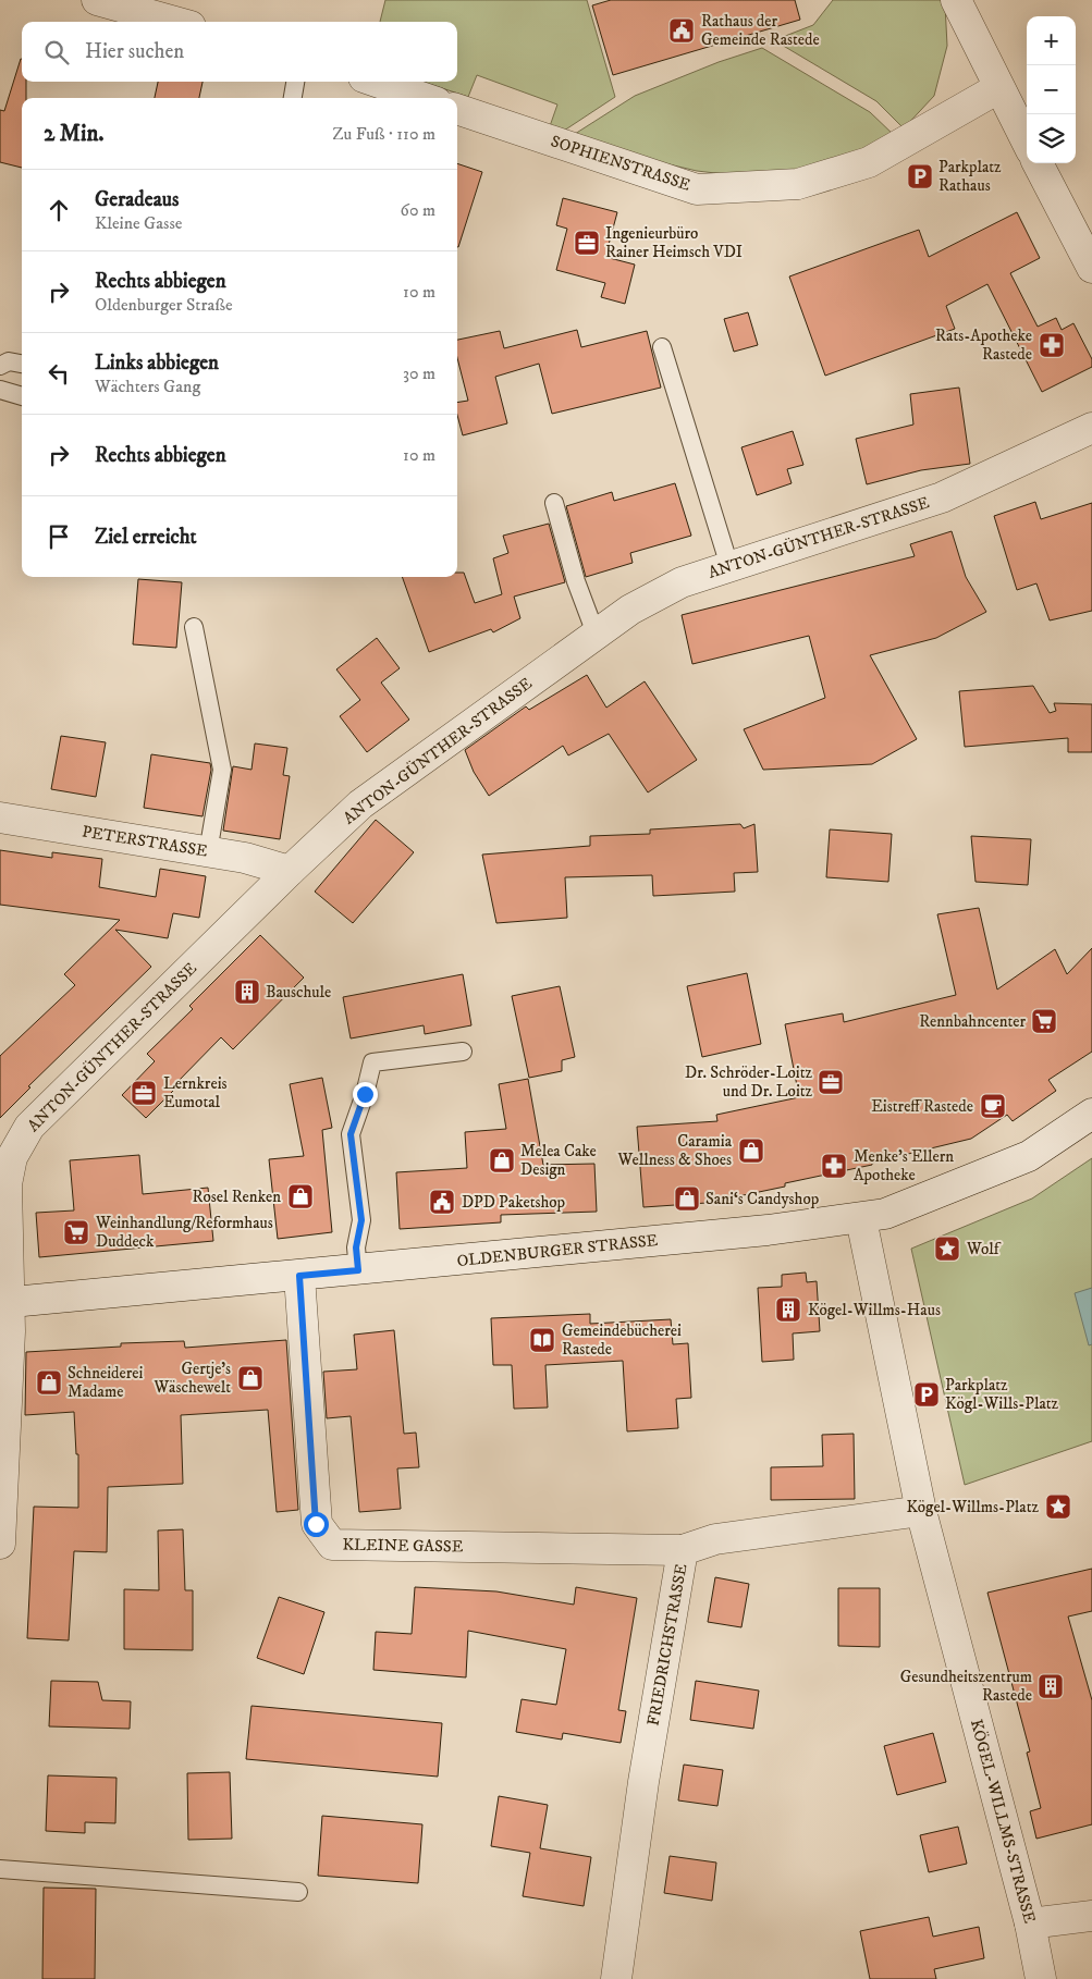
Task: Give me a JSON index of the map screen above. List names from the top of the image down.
{
  "streets": {
    "street": [
      "SOPHIENSTRASSE",
      "ANTON-GÜNTHER-STRASSE",
      "PETERSTRASSE",
      "OLDENBURGER STRASSE",
      "KLEINE GASSE",
      "FRIEDRICHSTRASSE",
      "KÖGEL-WILLMS-STRASSE"
    ]
  },
  "crossings": [
    ["ANTON-GÜNTHER-STRASSE", "PETERSTRASSE"],
    ["ANTON-GÜNTHER-STRASSE", "OLDENBURGER STRASSE"],
    ["OLDENBURGER STRASSE", "KLEINE GASSE"],
    ["OLDENBURGER STRASSE", "KÖGEL-WILLMS-STRASSE"],
    ["KLEINE GASSE", "FRIEDRICHSTRASSE"],
    ["FRIEDRICHSTRASSE", "KÖGEL-WILLMS-STRASSE"]
  ],
  "places": {
    "public building": ["Rathaus der Gemeinde Rastede", "DPD Paketshop"],
    "parking": ["Parkplatz Rathaus", "Parkplatz Kögl-Wills-Platz"],
    "office": ["Ingenieurbüro Rainer Heimsch VDI", "Dr. Schröder-Loitz und Dr. Loitz", "Lernkreis Eumotal"],
    "pharmacy": ["Rats-Apotheke Rastede", "Menke's Ellern Apotheke"],
    "building": ["Bauschule", "Kögel-Willms-Haus", "Gesundheitszentrum Rastede"],
    "supermarket": ["Rennbahncenter", "Weinhandlung/Reformhaus Duddeck"],
    "cafe": ["Eistreff Rastede"],
    "shop": [
      "Caramia Wellness & Shoes",
      "Melea Cake Design",
      "Rosel Renken",
      "Sani‘s Candyshop",
      "Gertje's Wäschewelt",
      "Schneiderei Madame"
    ],
    "place": ["Wolf", "Kögel-Willms-Platz"],
    "library": ["Gemeindebücherei Rastede"]
  },
  "page": {
    "map_buttons": ["+", "−"],
    "search": "Hier suchen",
    "heading": ["2 Min.", "Zu Fuß · 110 m"],
    "list": [
      ["Geradeaus", "Kleine Gasse", "60 m"],
      ["Rechts abbiegen", "Oldenburger Straße", "10 m"],
      ["Links abbiegen", "Wächters Gang", "30 m"],
      ["Rechts abbiegen", "10 m"],
      "Ziel erreicht"
    ]
  }
}
